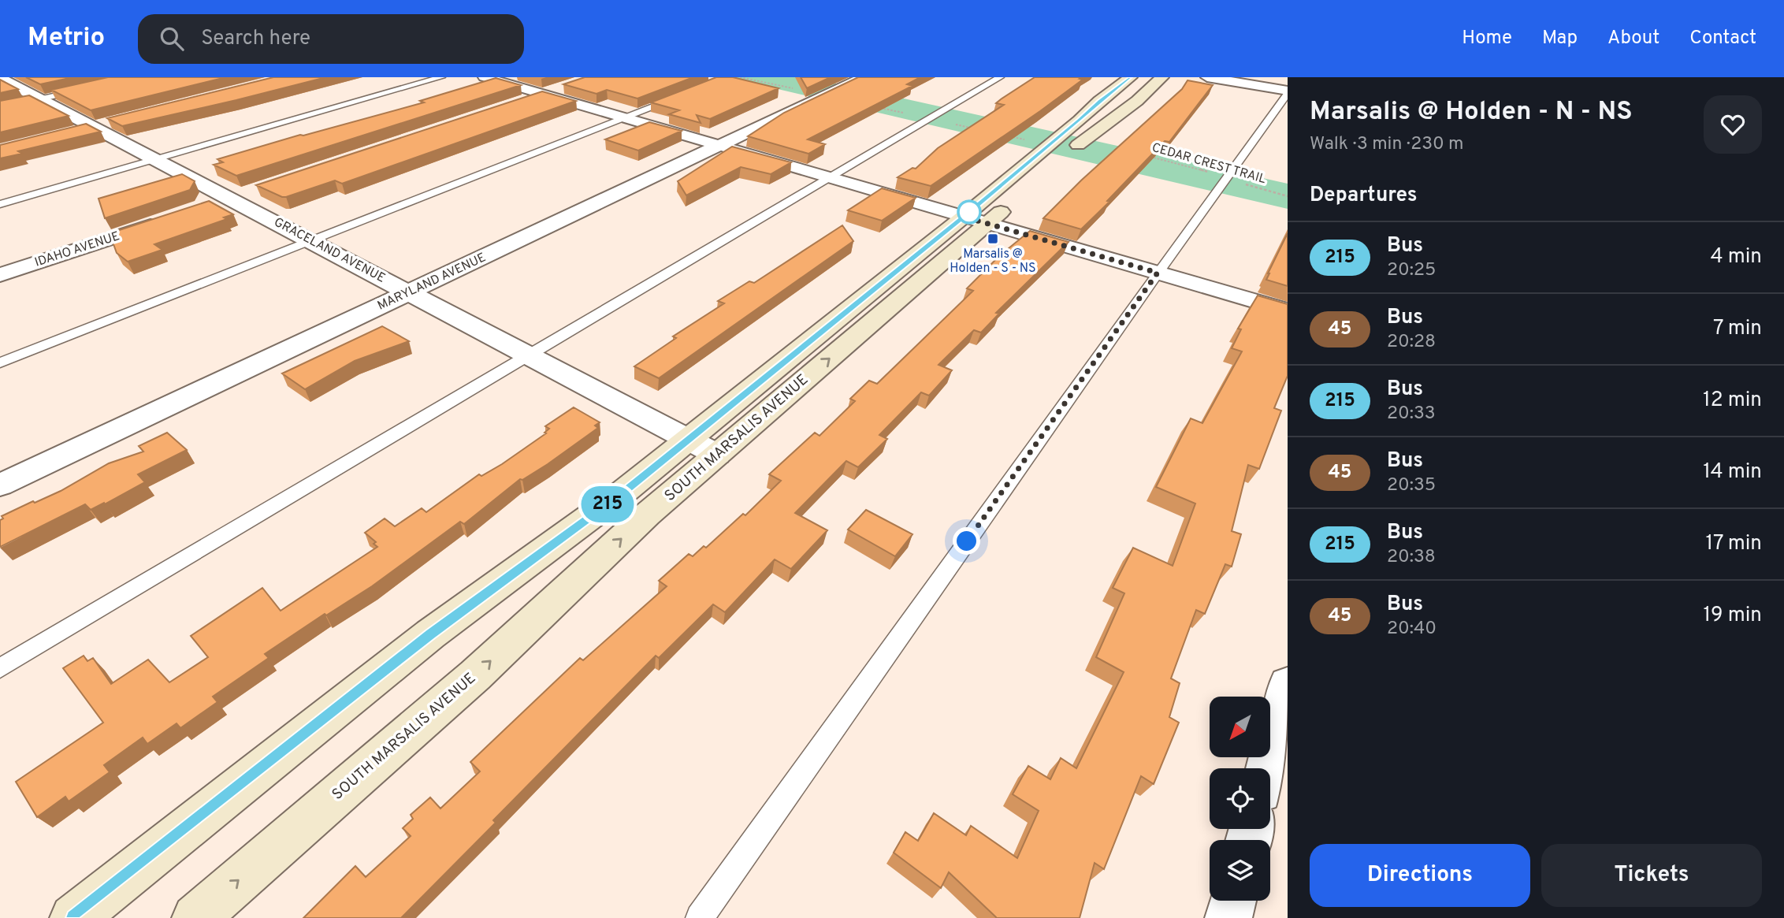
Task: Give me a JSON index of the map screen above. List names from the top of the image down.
{
  "streets": {
    "main road": ["SOUTH MARSALIS AVENUE"],
    "street": ["IDAHO AVENUE", "GRACELAND AVENUE", "MARYLAND AVENUE"],
    "path": ["CEDAR CREST TRAIL"]
  },
  "crossings": [
    ["GRACELAND AVENUE", "MARYLAND AVENUE"],
    ["GRACELAND AVENUE", "SOUTH MARSALIS AVENUE"]
  ],
  "places": {
    "transit": ["Marsalis @ Holden - S - NS"]
  },
  "lines": ["bus line 215"],
  "north": "bottom left",
  "page": {
    "header": "Metrio",
    "search": "Search here",
    "nav": [
      "Home",
      "Map",
      "About",
      "Contact"
    ],
    "on_map": "215",
    "heading": [
      ["Marsalis @ Holden - N - NS", "Walk · 3 min · 230 m"],
      "Departures"
    ],
    "list": [
      {
        "mark": "215",
        "name": "Bus",
        "note": "20:25",
        "value": "4 min"
      },
      {
        "mark": "45",
        "name": "Bus",
        "note": "20:28",
        "value": "7 min"
      },
      {
        "mark": "215",
        "name": "Bus",
        "note": "20:33",
        "value": "12 min"
      },
      {
        "mark": "45",
        "name": "Bus",
        "note": "20:35",
        "value": "14 min"
      },
      {
        "mark": "215",
        "name": "Bus",
        "note": "20:38",
        "value": "17 min"
      },
      {
        "mark": "45",
        "name": "Bus",
        "note": "20:40",
        "value": "19 min"
      }
    ],
    "buttons": ["Directions", "Tickets"]
  }
}
